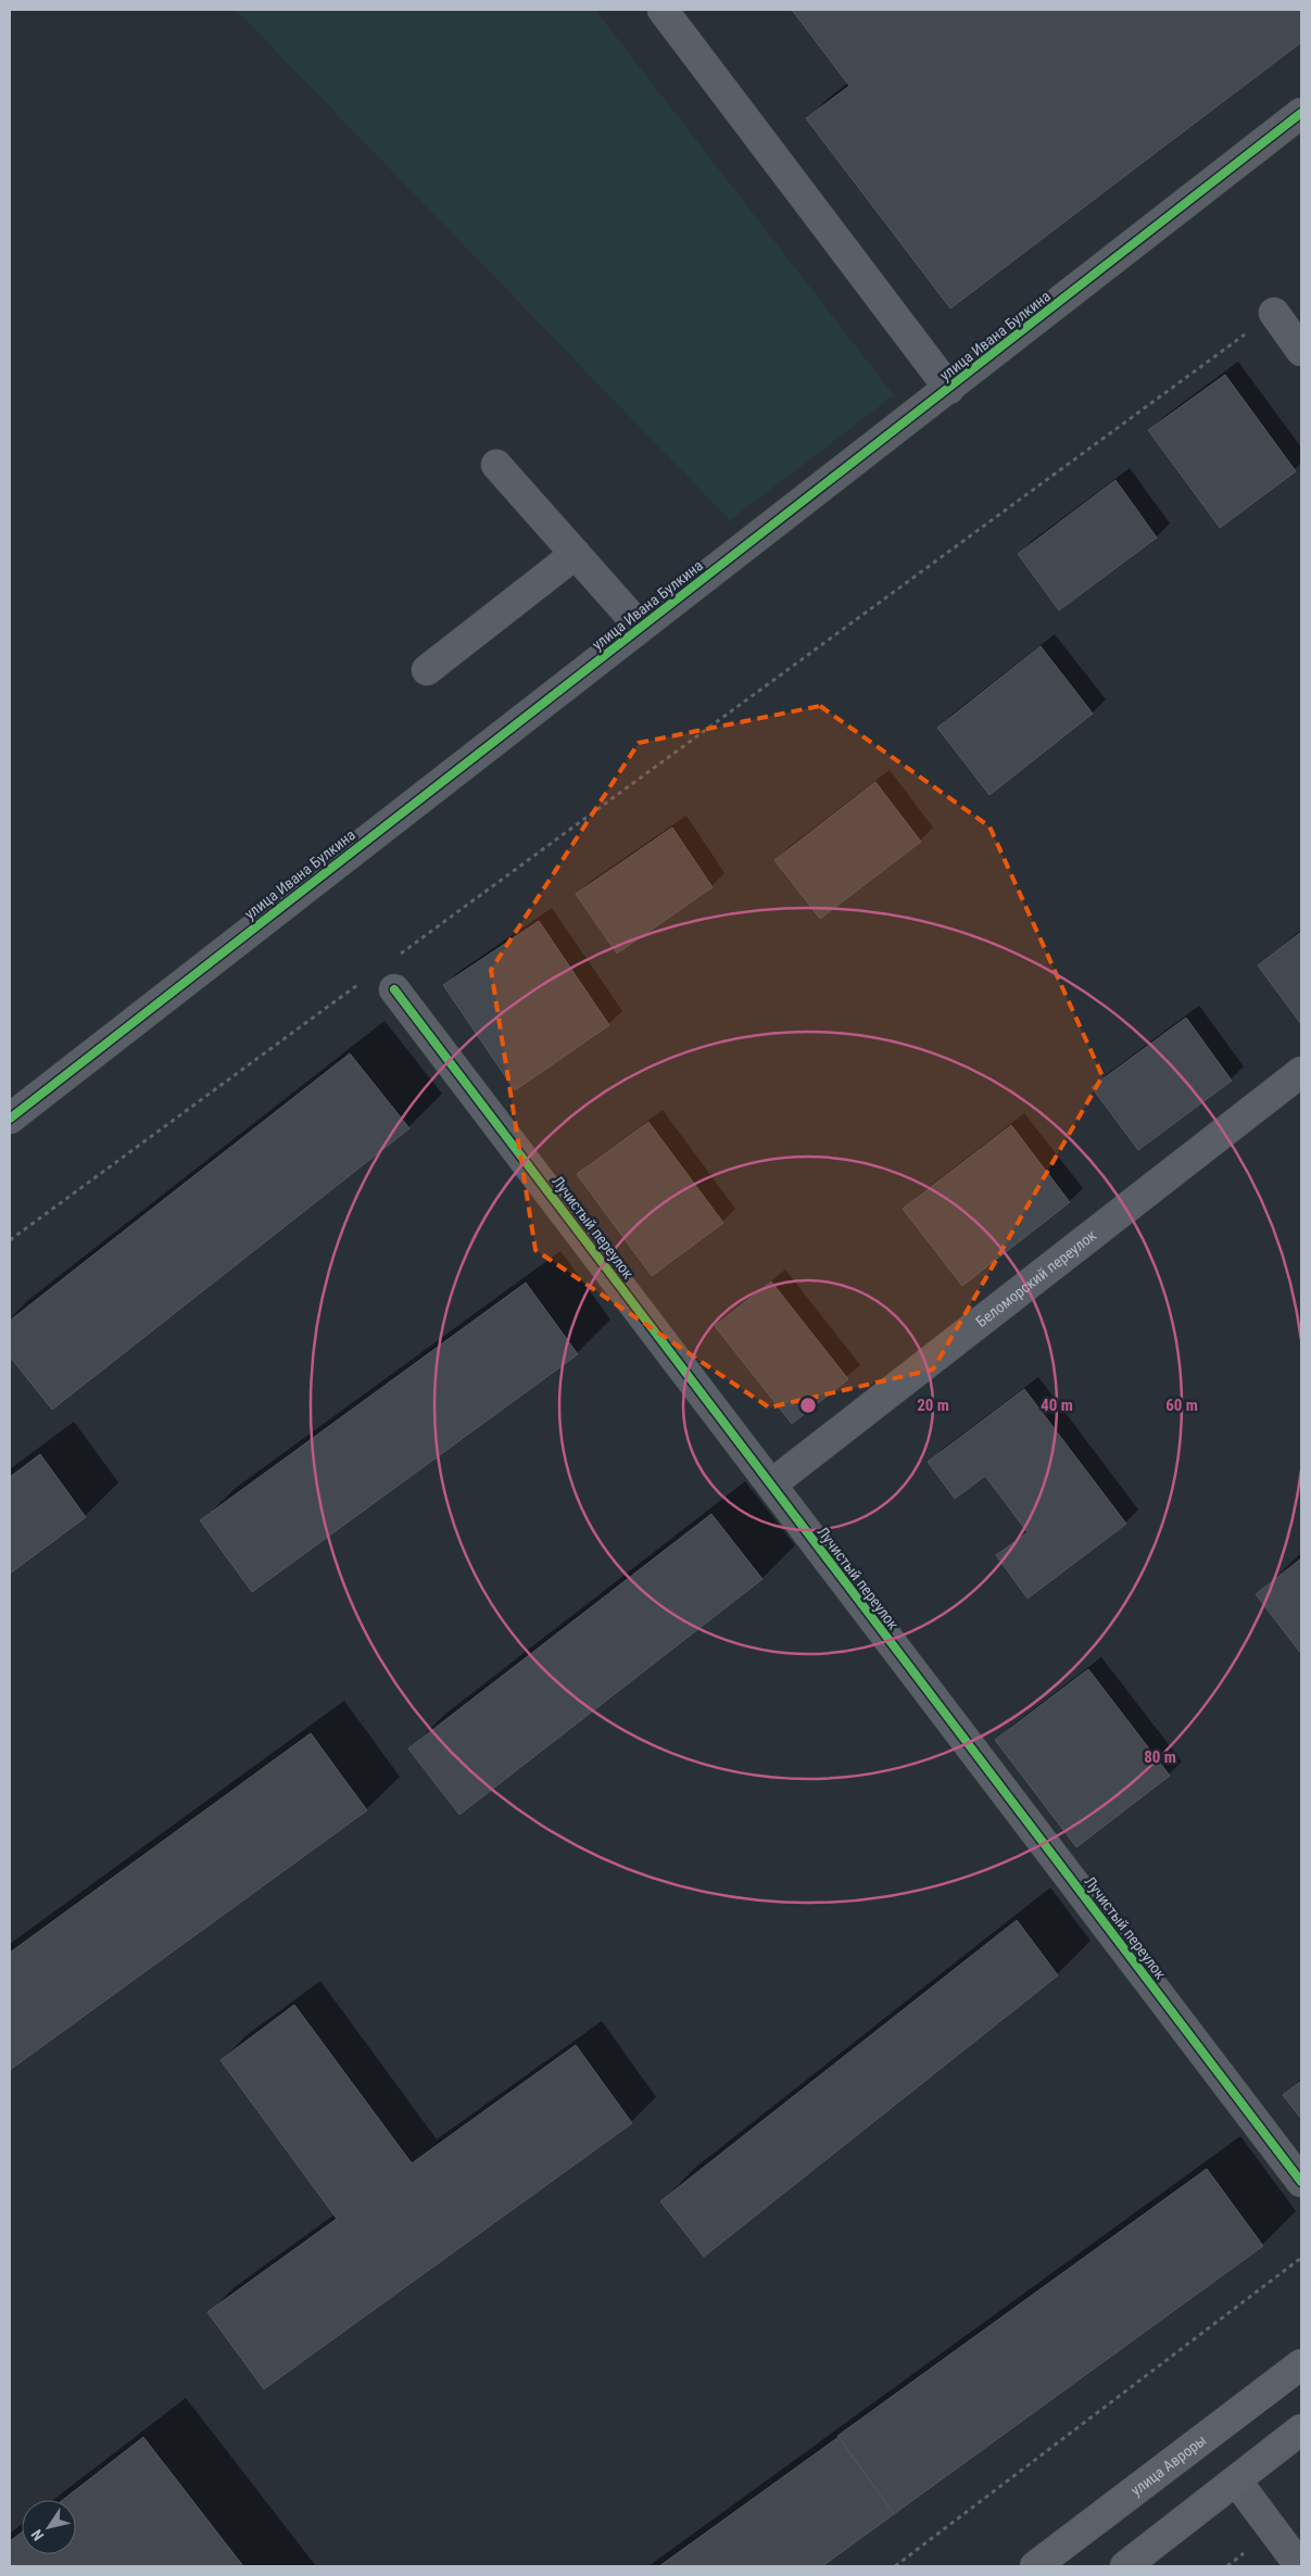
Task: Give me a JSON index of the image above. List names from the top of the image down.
{
  "streets": {
    "main road": ["улица Авроры"],
    "street": ["улица Ивана Булкина", "Лучистый переулок", "Беломорский переулок"]
  },
  "crossings": [
    ["Лучистый переулок", "Беломорский переулок"]
  ],
  "north": "bottom left",
  "rings": [
    "20 m",
    "40 m",
    "60 m",
    "80 m"
  ]
}
